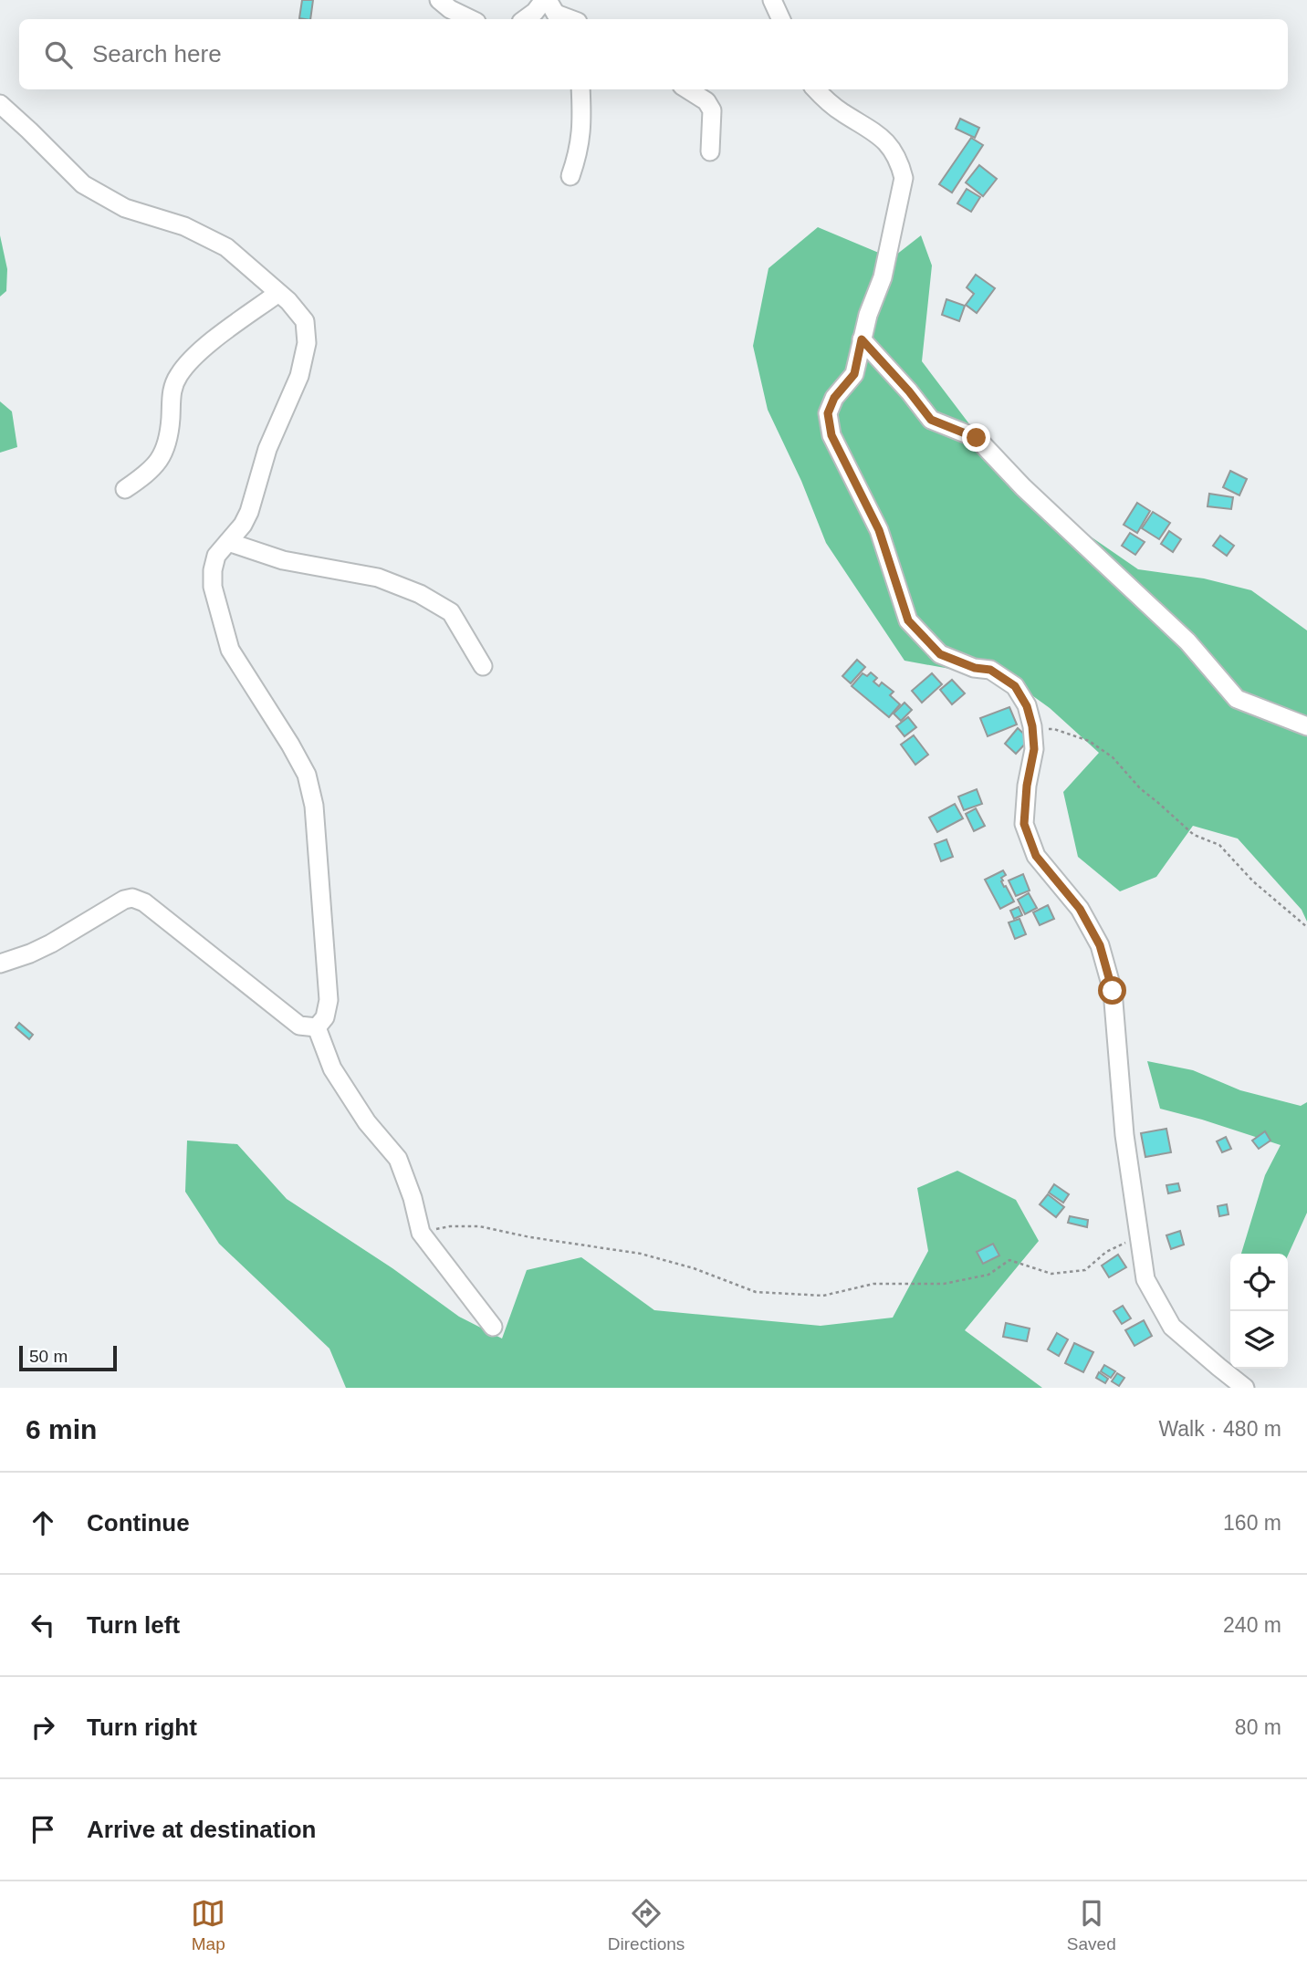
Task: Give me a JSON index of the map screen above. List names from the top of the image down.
{
  "scale_bar": "50 m",
  "page": {
    "search": "Search here",
    "scale": "50 m",
    "heading": ["6 min", "Walk · 480 m"],
    "list": [
      ["Continue", "160 m"],
      ["Turn left", "240 m"],
      ["Turn right", "80 m"],
      "Arrive at destination"
    ],
    "nav": ["Map", "Directions", "Saved"]
  }
}
